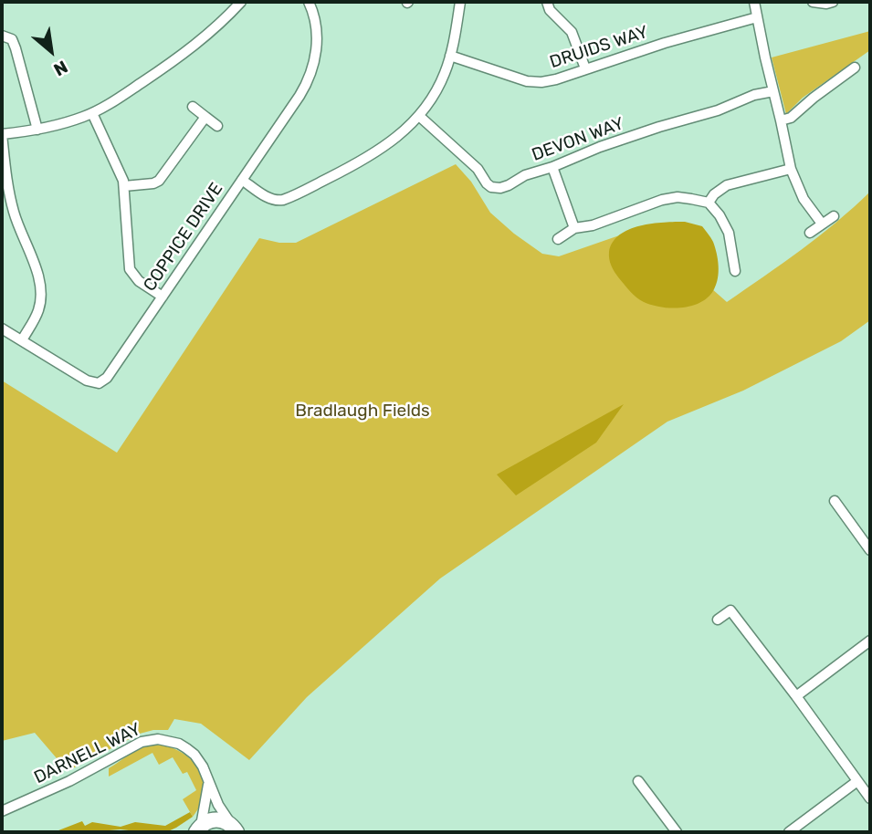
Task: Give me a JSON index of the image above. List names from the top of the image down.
{
  "streets": {
    "street": [
      "DRUIDS WAY",
      "DEVON WAY",
      "COPPICE DRIVE",
      "DARNELL WAY"
    ]
  },
  "parks": ["Bradlaugh Fields"],
  "north": "bottom right"
}
